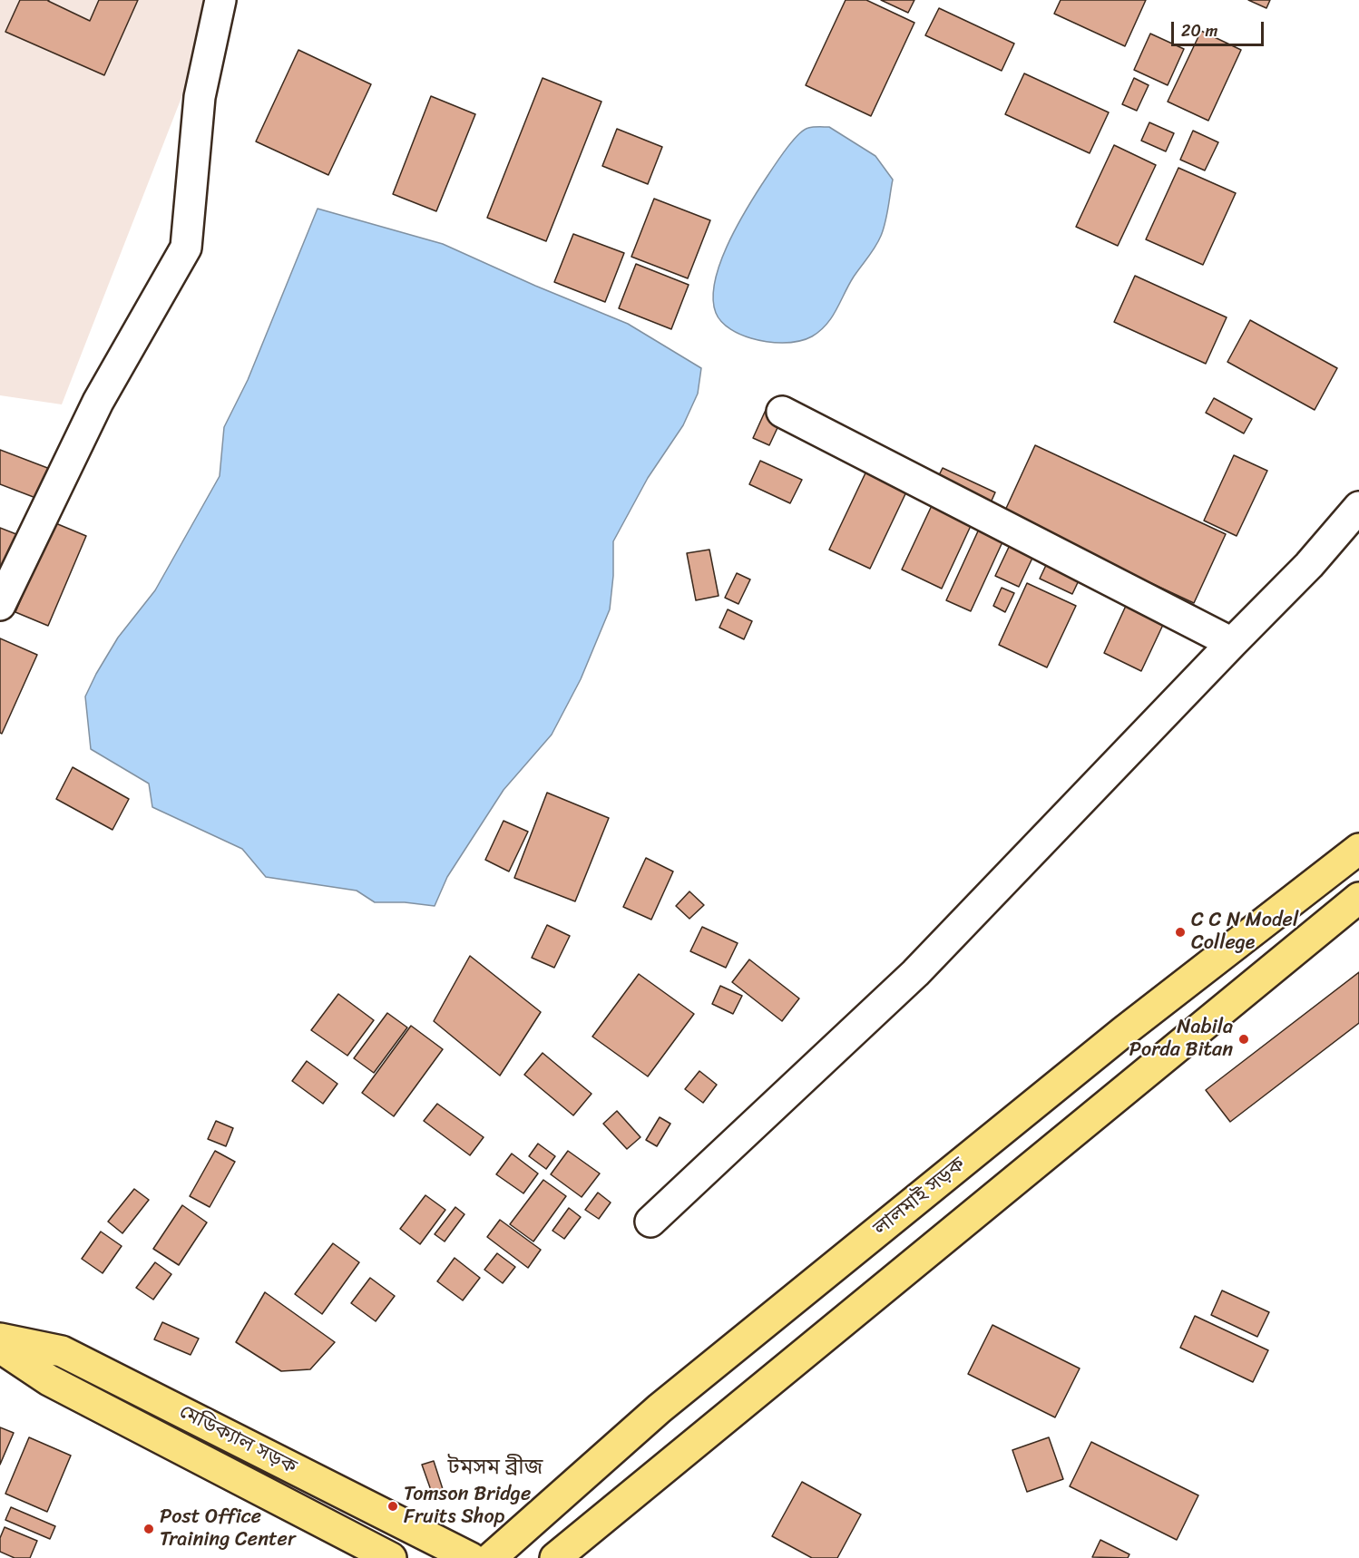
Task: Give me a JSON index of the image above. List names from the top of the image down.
{
  "streets": {
    "main road": ["লালমাই সড়ক", "মেডিক্যাল সড়ক"]
  },
  "districts": ["টমসম ব্রীজ"],
  "places": [
    "C C N Model College",
    "Nabila Porda Bitan",
    "Tomson Bridge Fruits Shop",
    "Post Office Training Center"
  ],
  "scale_bar": "20 m"
}
